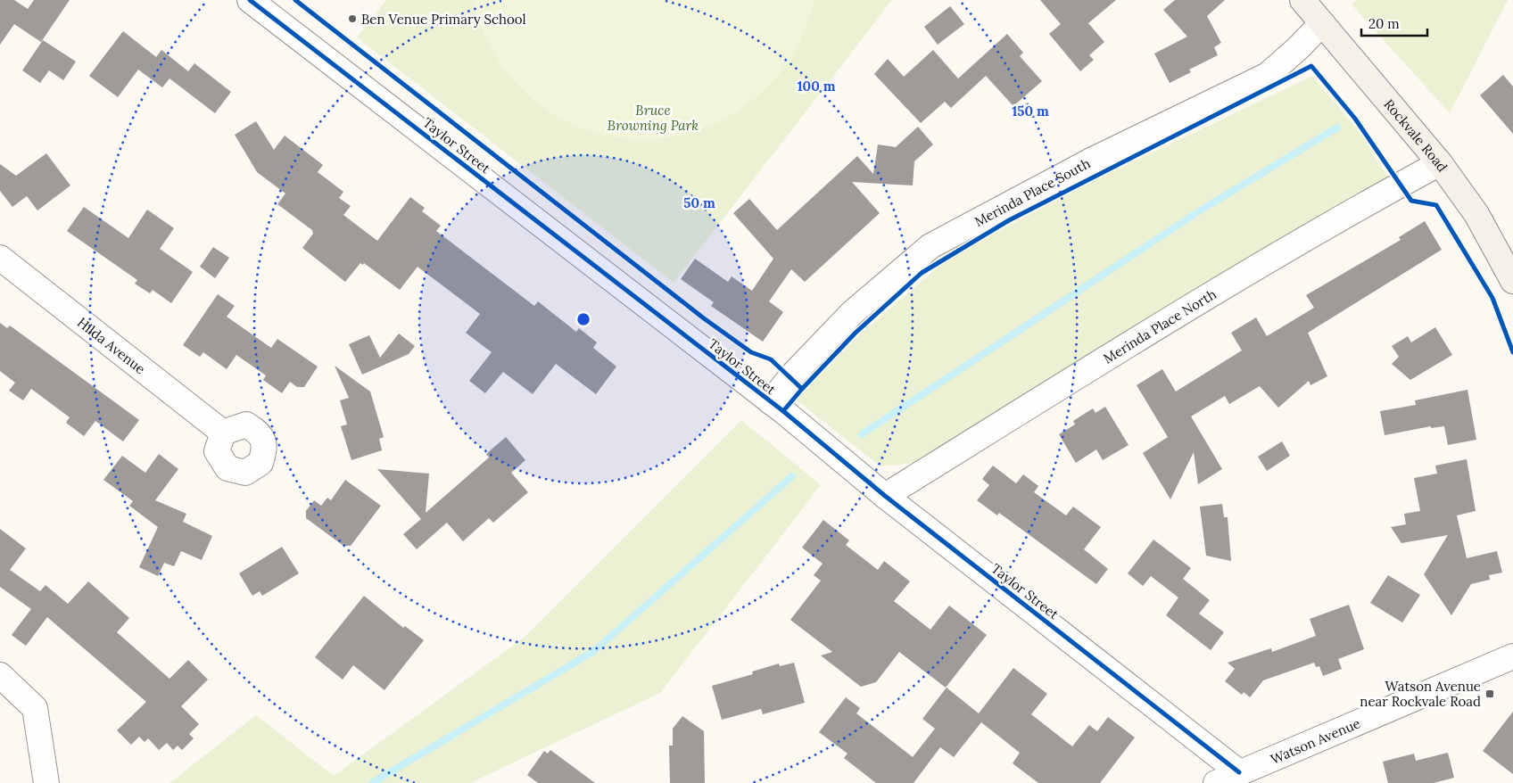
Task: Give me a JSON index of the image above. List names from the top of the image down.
{
  "streets": {
    "street": [
      "Rockvale Road",
      "Taylor Street",
      "Merinda Place South",
      "Merinda Place North",
      "Hilda Avenue",
      "Watson Avenue"
    ]
  },
  "crossings": [
    ["Rockvale Road", "Merinda Place South"],
    ["Rockvale Road", "Merinda Place North"],
    ["Taylor Street", "Merinda Place South"],
    ["Taylor Street", "Merinda Place North"],
    ["Taylor Street", "Watson Avenue"]
  ],
  "parks": ["Bruce Browning Park"],
  "places": {
    "other": ["Ben Venue Primary School"],
    "transit": ["Watson Avenue near Rockvale Road"]
  },
  "scale_bar": "20 m",
  "rings": ["100 m", "150 m", "50 m"]
}
